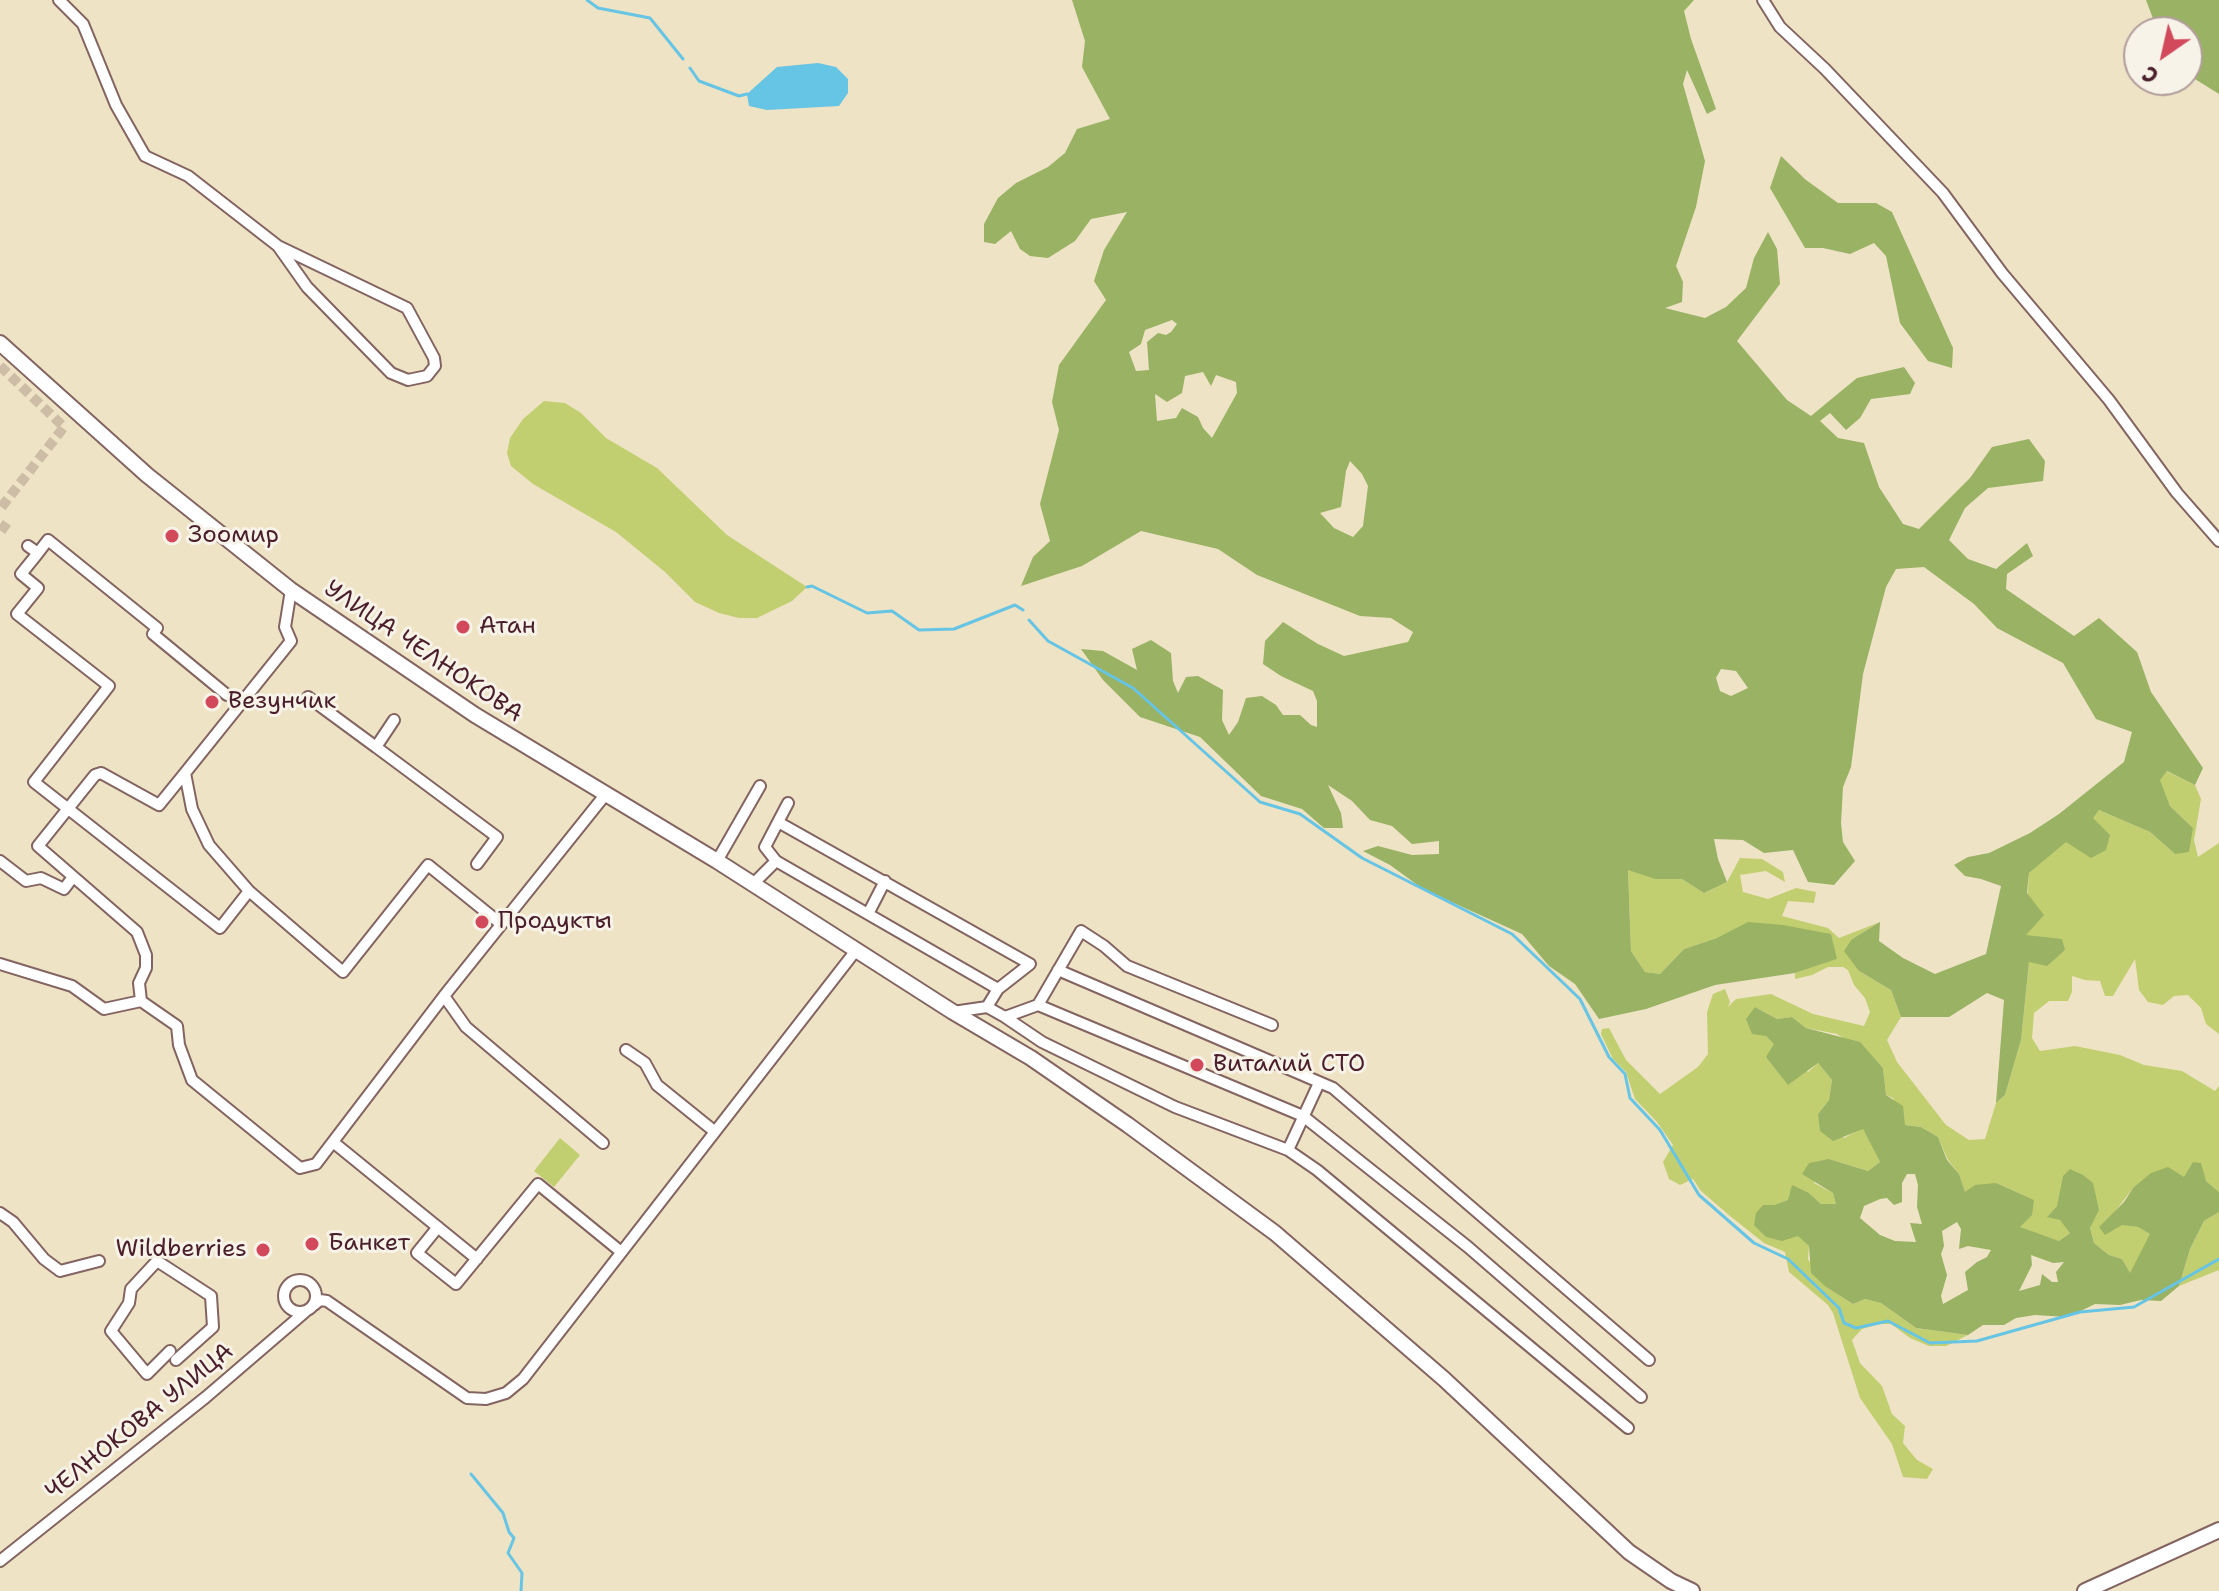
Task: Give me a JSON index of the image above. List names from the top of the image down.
{
  "streets": {
    "main road": ["УЛИЦА ЧЕЛНОКОВА"],
    "street": ["ЧЕЛНОКОВА УЛИЦА"]
  },
  "places": [
    "Зоомир",
    "Атан",
    "Везунчик",
    "Продукты",
    "Виталий СТО",
    "Банкет",
    "Wildberries"
  ],
  "north": "bottom left"
}
